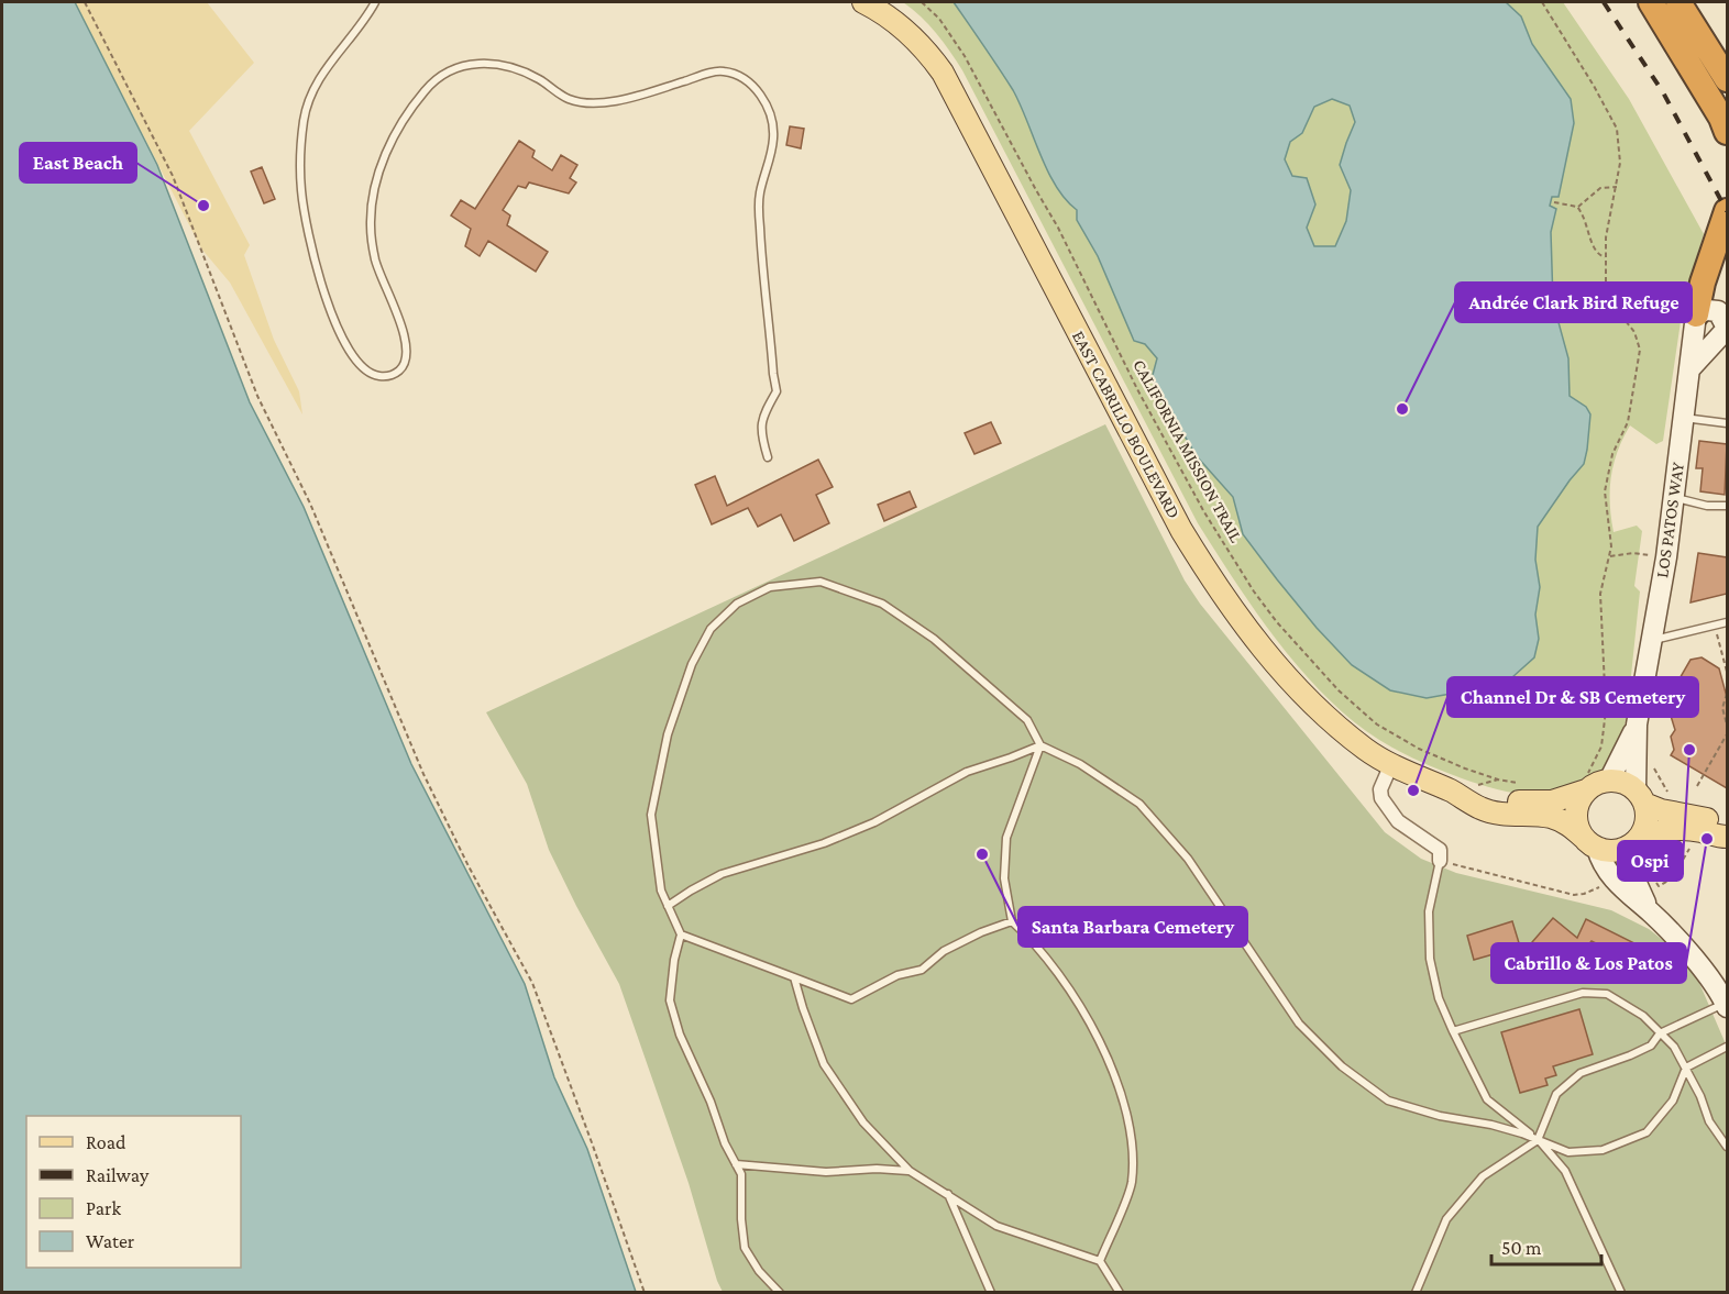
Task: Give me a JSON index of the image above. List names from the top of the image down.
{
  "streets": {
    "main road": ["EAST CABRILLO BOULEVARD", "LOS PATOS WAY"],
    "path": ["CALIFORNIA MISSION TRAIL"]
  },
  "crossings": [
    ["EAST CABRILLO BOULEVARD", "LOS PATOS WAY"]
  ],
  "places": [
    "East Beach",
    "Andrée Clark Bird Refuge",
    "Ospi",
    "Channel Dr & SB Cemetery",
    "Cabrillo & Los Patos",
    "Santa Barbara Cemetery"
  ],
  "legend": [
    "Road",
    "Railway",
    "Park",
    "Water"
  ],
  "scale_bar": "50 m"
}
